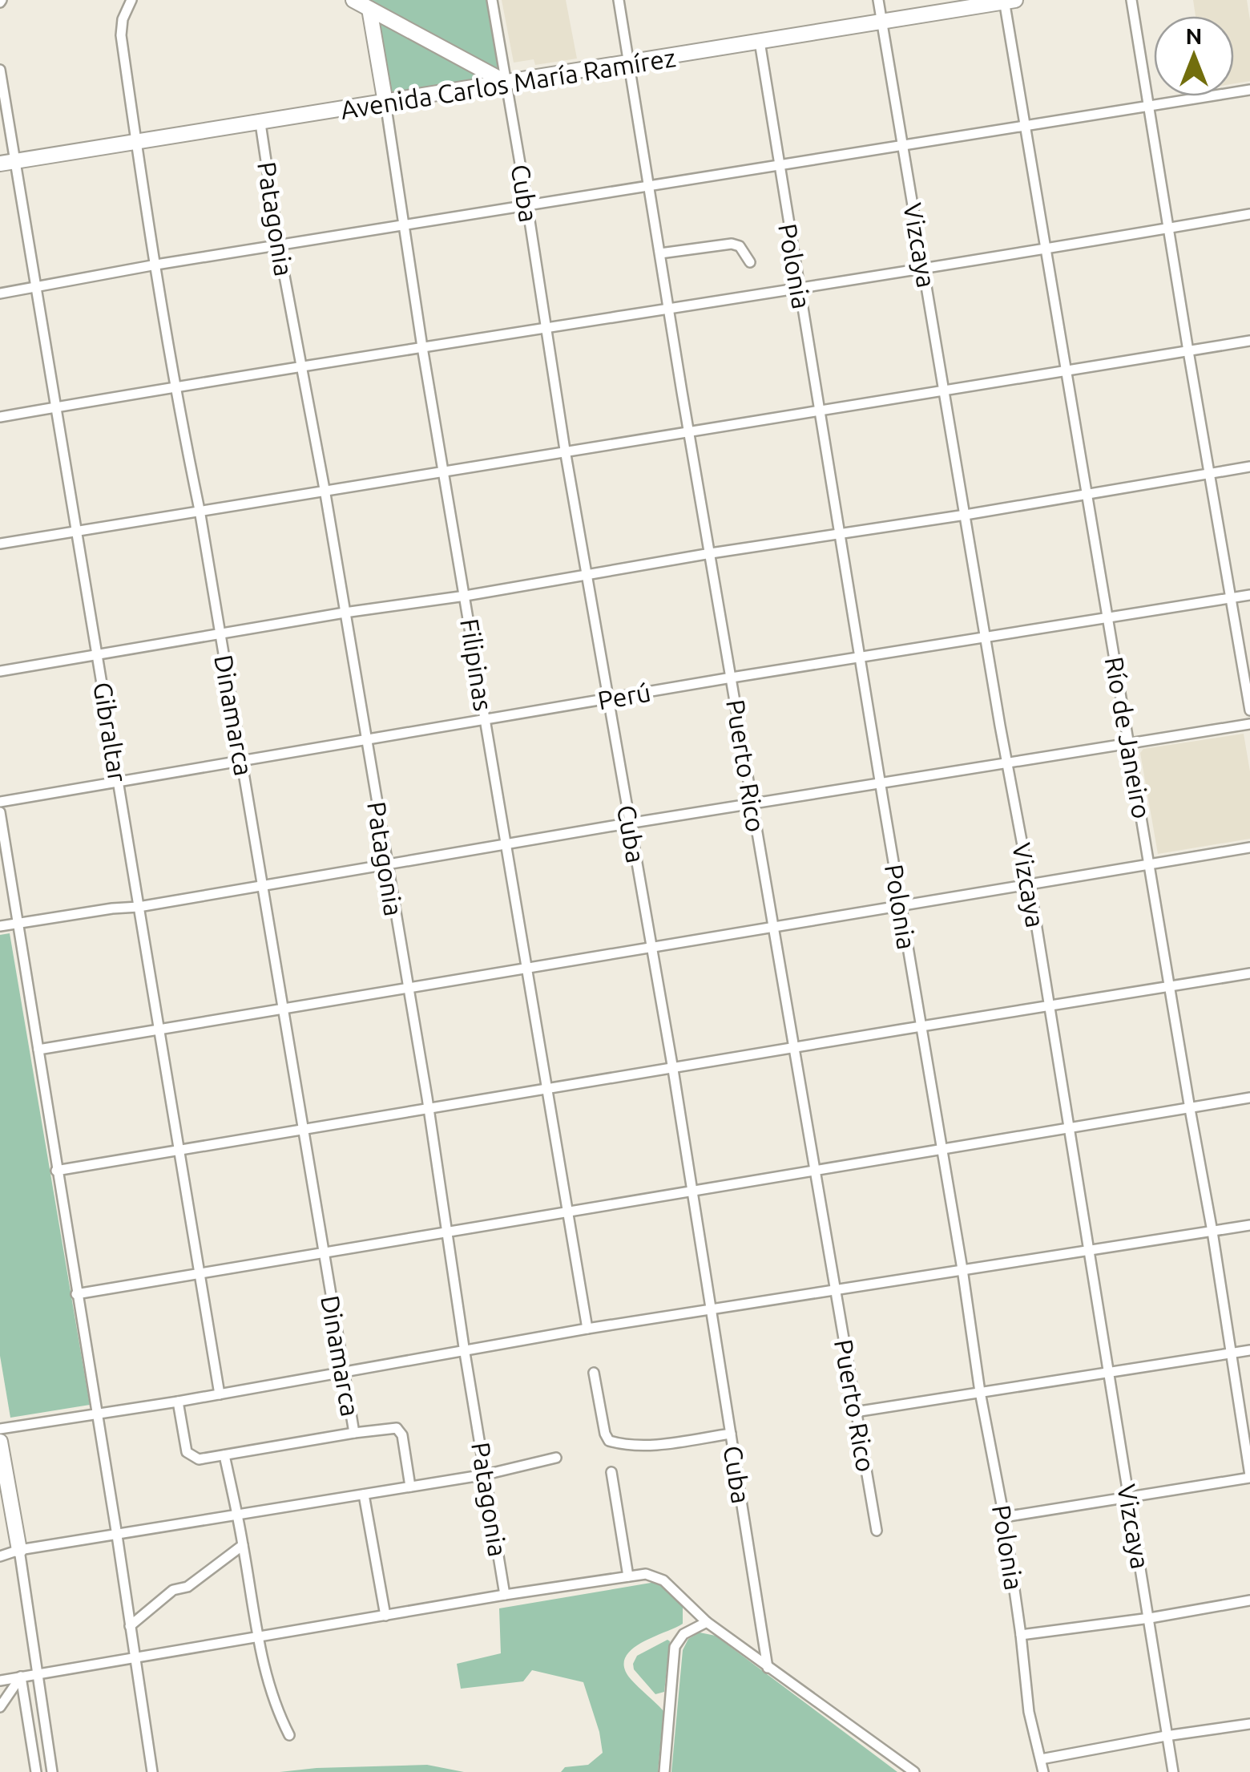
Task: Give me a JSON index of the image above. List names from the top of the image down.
{
  "streets": {
    "street": [
      "Avenida Carlos María Ramírez",
      "Cuba",
      "Patagonia",
      "Vizcaya",
      "Polonia",
      "Filipinas",
      "Perú",
      "Dinamarca",
      "Gibraltar",
      "Río de Janeiro",
      "Puerto Rico"
    ]
  },
  "crossings": [
    ["Avenida Carlos María Ramírez", "Cuba"],
    ["Avenida Carlos María Ramírez", "Patagonia"],
    ["Avenida Carlos María Ramírez", "Vizcaya"],
    ["Avenida Carlos María Ramírez", "Polonia"],
    ["Avenida Carlos María Ramírez", "Filipinas"],
    ["Avenida Carlos María Ramírez", "Dinamarca"],
    ["Avenida Carlos María Ramírez", "Gibraltar"],
    ["Avenida Carlos María Ramírez", "Río de Janeiro"],
    ["Avenida Carlos María Ramírez", "Puerto Rico"],
    ["Cuba", "Perú"],
    ["Patagonia", "Perú"],
    ["Vizcaya", "Perú"],
    ["Polonia", "Perú"],
    ["Filipinas", "Perú"],
    ["Perú", "Dinamarca"],
    ["Perú", "Gibraltar"],
    ["Perú", "Río de Janeiro"],
    ["Perú", "Puerto Rico"]
  ],
  "north": "top"
}
